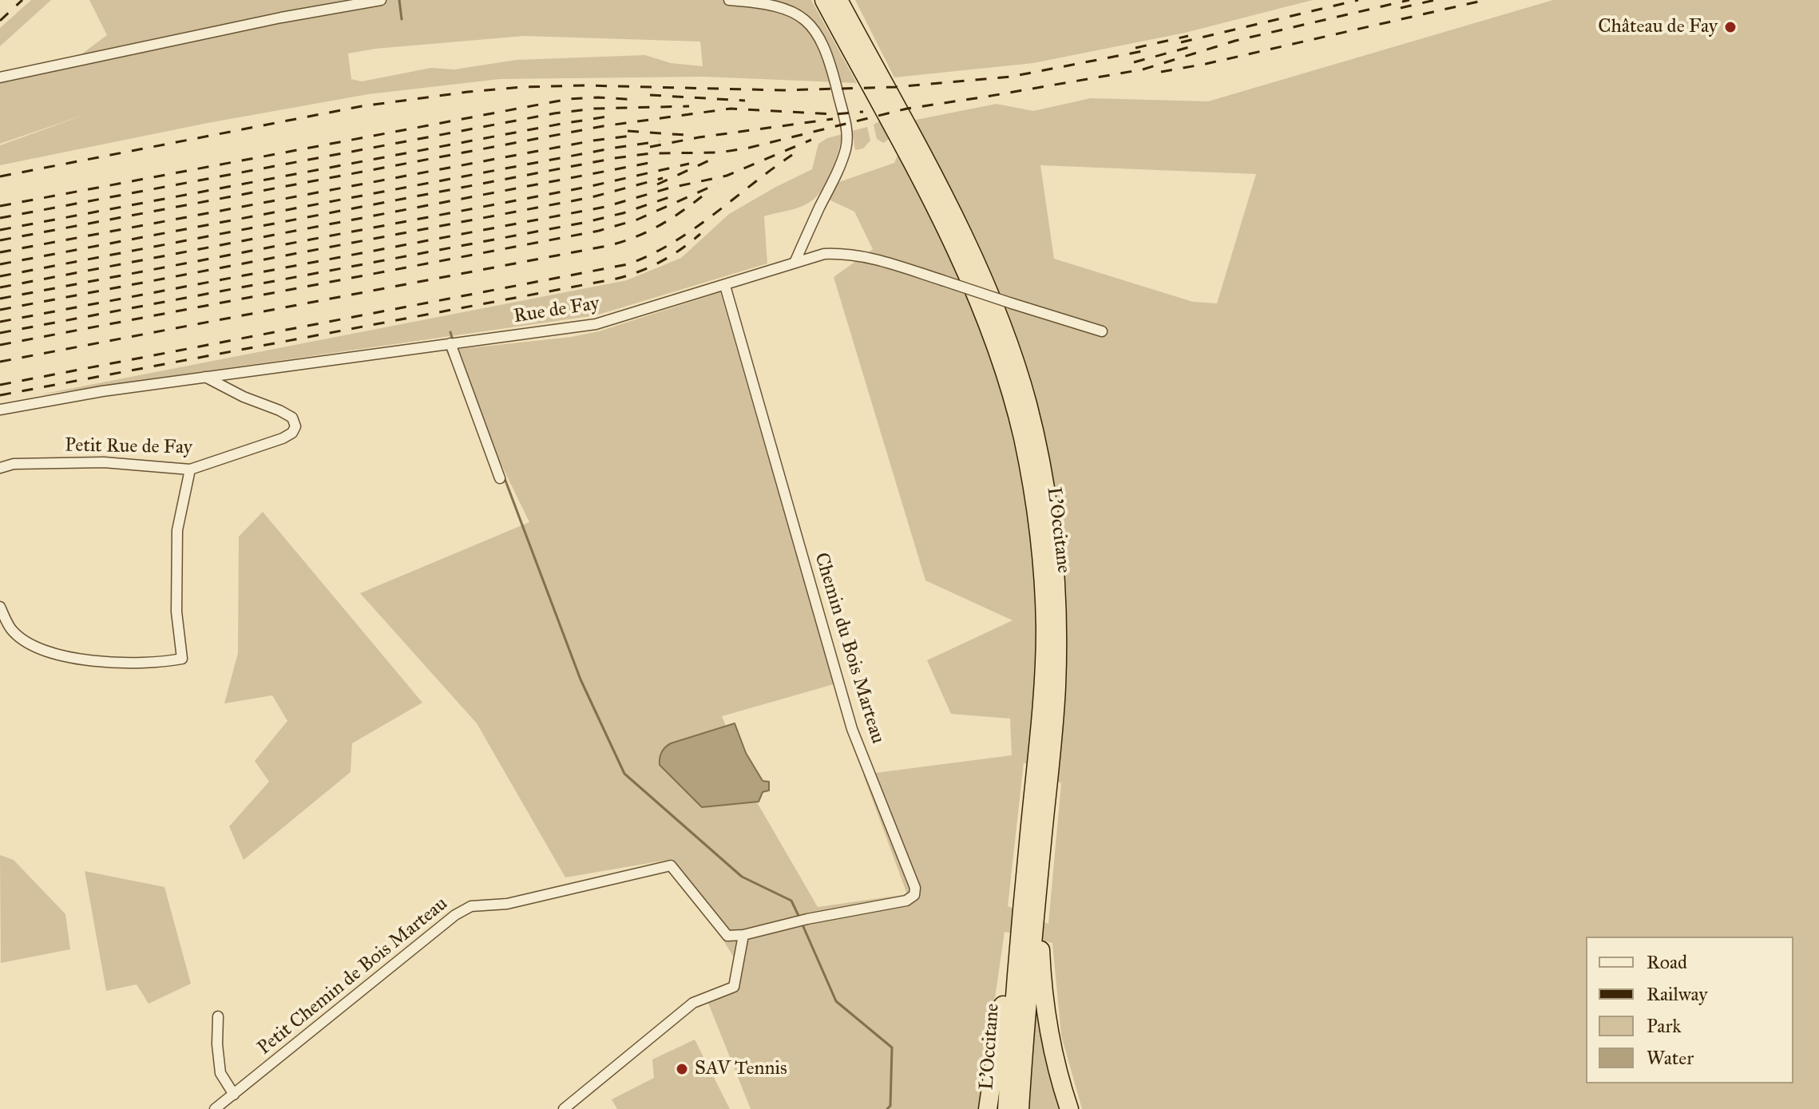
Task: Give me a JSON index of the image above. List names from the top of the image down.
{
  "streets": {
    "highway": ["L'Occitane"],
    "street": [
      "Rue de Fay",
      "Petit Rue de Fay",
      "Chemin du Bois Marteau",
      "Petit Chemin de Bois Marteau"
    ]
  },
  "crossings": [
    ["Rue de Fay", "Petit Rue de Fay"],
    ["Rue de Fay", "Chemin du Bois Marteau"],
    ["Chemin du Bois Marteau", "Petit Chemin de Bois Marteau"]
  ],
  "places": ["Château de Fay", "SAV Tennis"],
  "legend": [
    "Road",
    "Railway",
    "Park",
    "Water"
  ]
}
